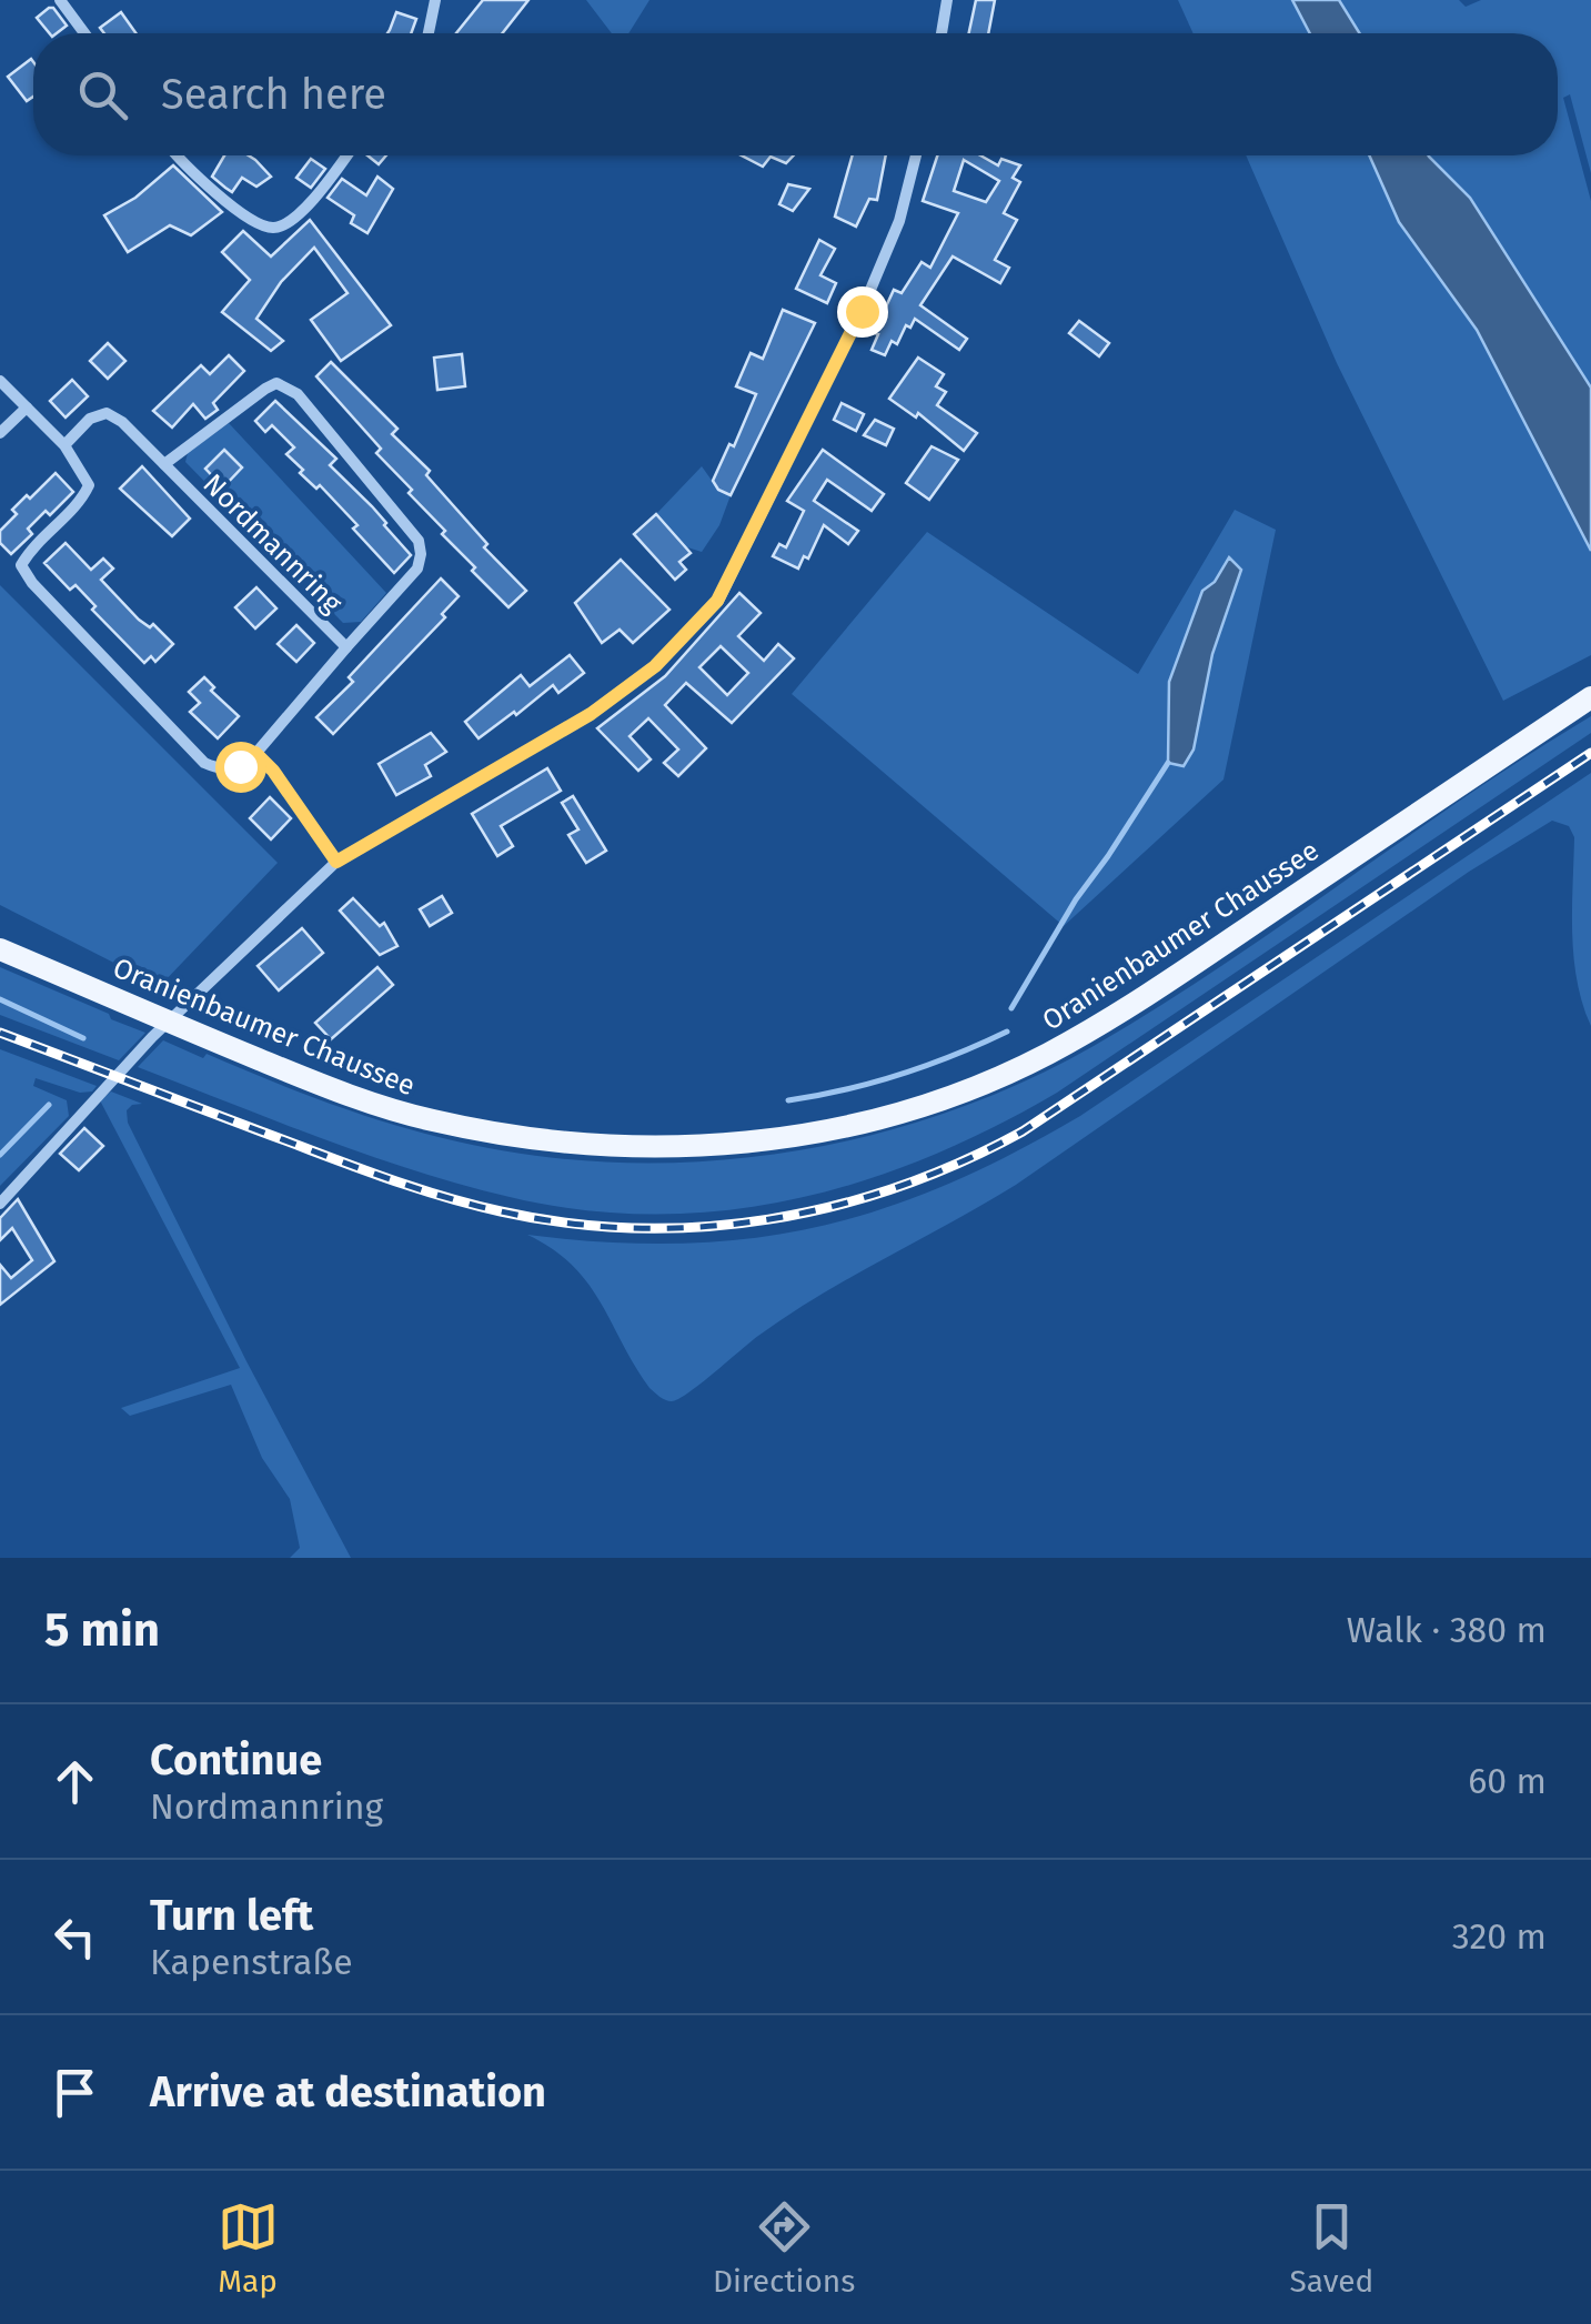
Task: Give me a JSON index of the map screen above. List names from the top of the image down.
{
  "streets": {
    "main road": ["Oranienbaumer Chaussee"],
    "street": ["Nordmannring"]
  },
  "page": {
    "search": "Search here",
    "heading": ["5 min", "Walk · 380 m"],
    "list": [
      ["Continue", "Nordmannring", "60 m"],
      ["Turn left", "Kapenstraße", "320 m"],
      "Arrive at destination"
    ],
    "nav": ["Map", "Directions", "Saved"]
  }
}
